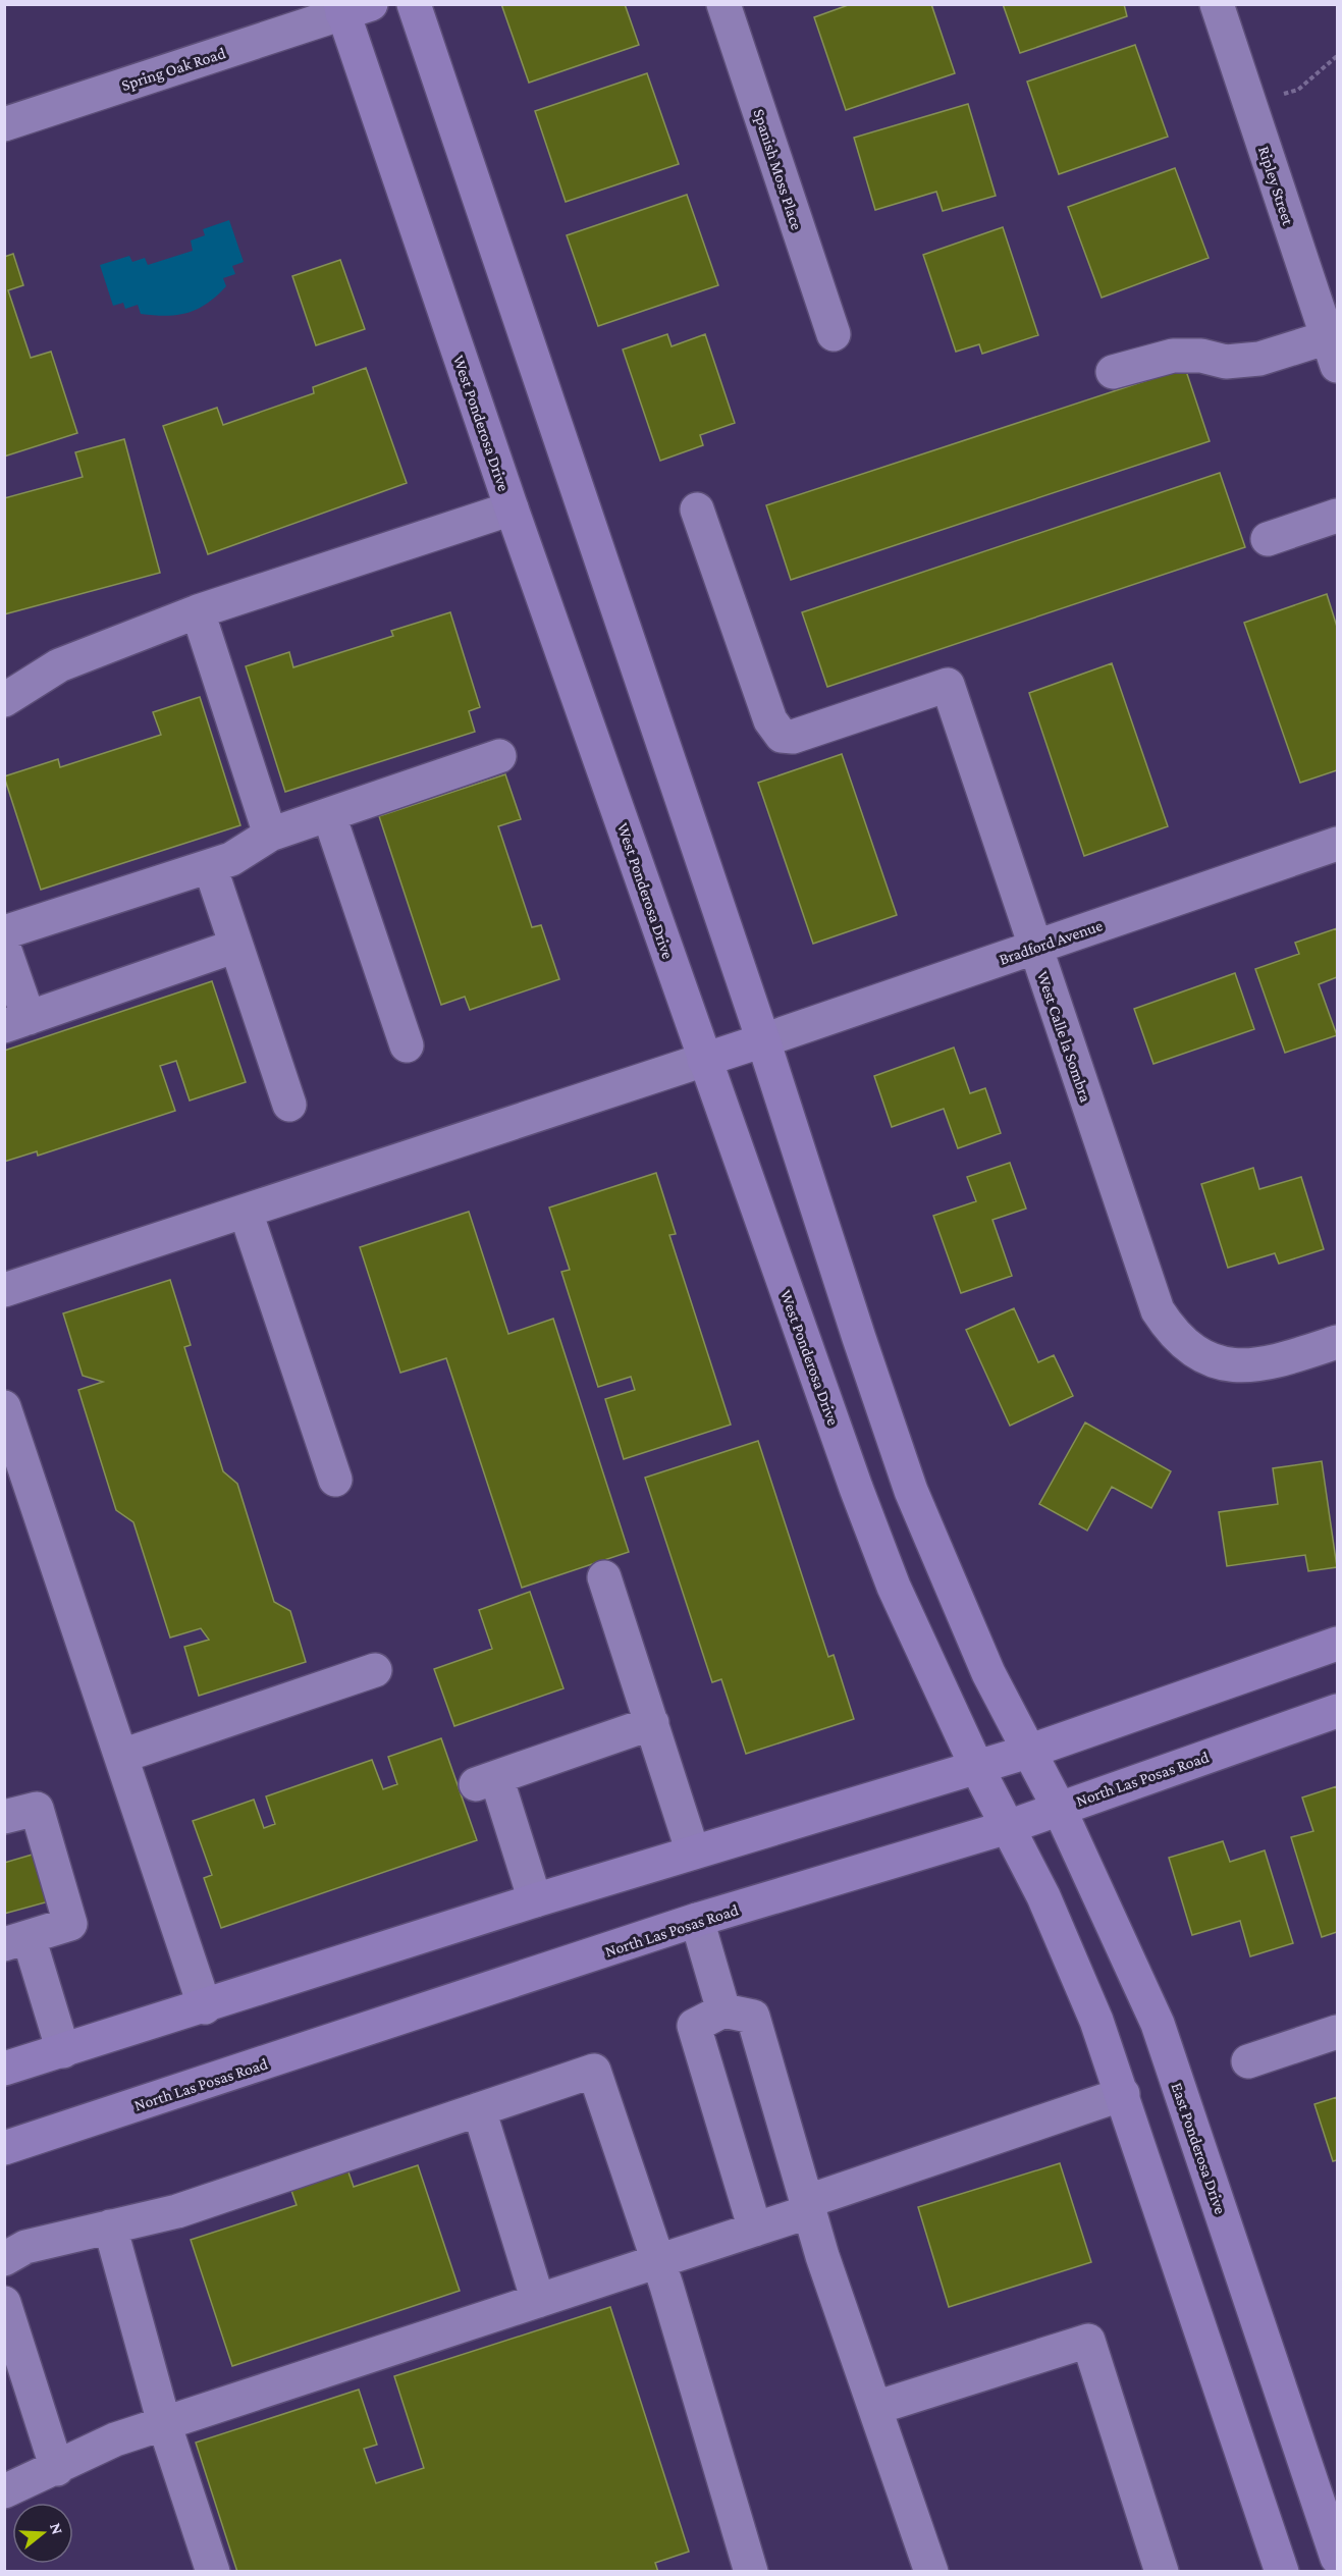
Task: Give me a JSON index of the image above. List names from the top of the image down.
{
  "streets": {
    "main road": ["West Ponderosa Drive", "North Las Posas Road", "East Ponderosa Drive"],
    "street": [
      "Spring Oak Road",
      "Spanish Moss Place",
      "Ripley Street",
      "Bradford Avenue",
      "West Calle la Sombra"
    ]
  },
  "crossings": [
    ["Spring Oak Road", "West Ponderosa Drive"],
    ["Bradford Avenue", "West Calle la Sombra"],
    ["North Las Posas Road", "East Ponderosa Drive"]
  ],
  "north": "right"
}
